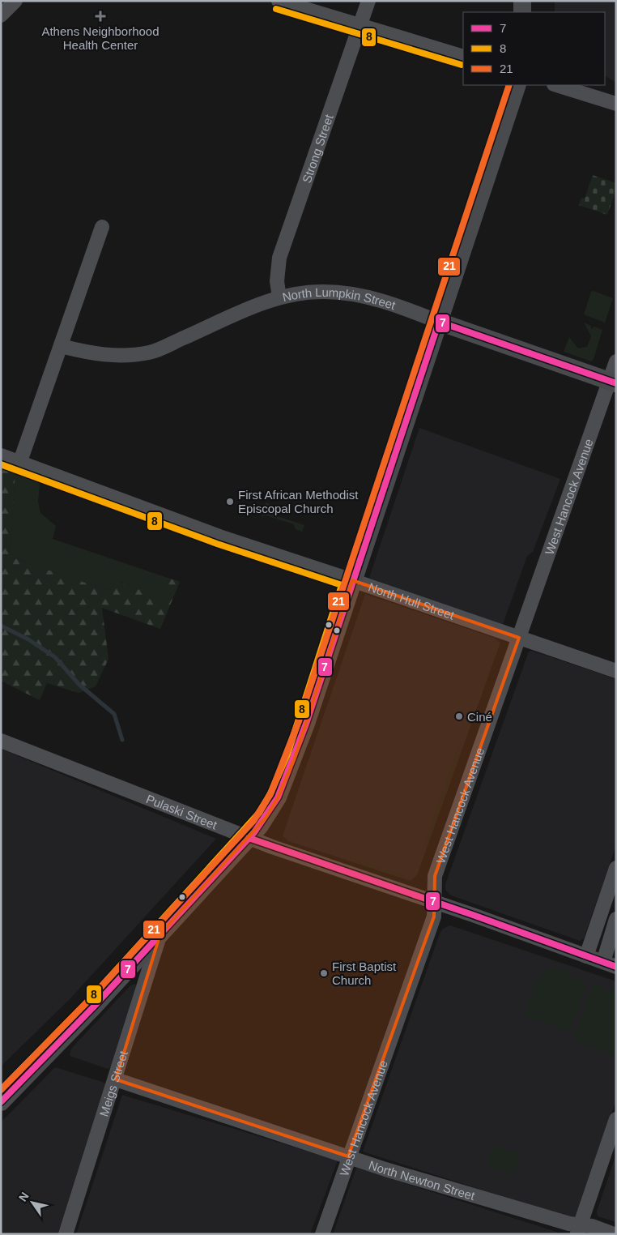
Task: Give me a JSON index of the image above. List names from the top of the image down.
{
  "streets": {
    "main road": ["North Lumpkin Street"],
    "street": [
      "Strong Street",
      "West Hancock Avenue",
      "North Hull Street",
      "Pulaski Street",
      "Meigs Street",
      "North Newton Street"
    ]
  },
  "crossings": [
    ["Strong Street", "North Lumpkin Street"],
    ["North Lumpkin Street", "West Hancock Avenue"],
    ["West Hancock Avenue", "North Hull Street"],
    ["West Hancock Avenue", "Pulaski Street"],
    ["West Hancock Avenue", "North Newton Street"],
    ["Meigs Street", "North Newton Street"]
  ],
  "places": {
    "health": ["Athens Neighborhood Health Center"],
    "other": ["First African Methodist Episcopal Church", "Ciné", "First Baptist Church"]
  },
  "lines": ["transit line 8", "transit line 21", "transit line 7"],
  "legend": ["7", "8", "21"],
  "north": "top left"
}
